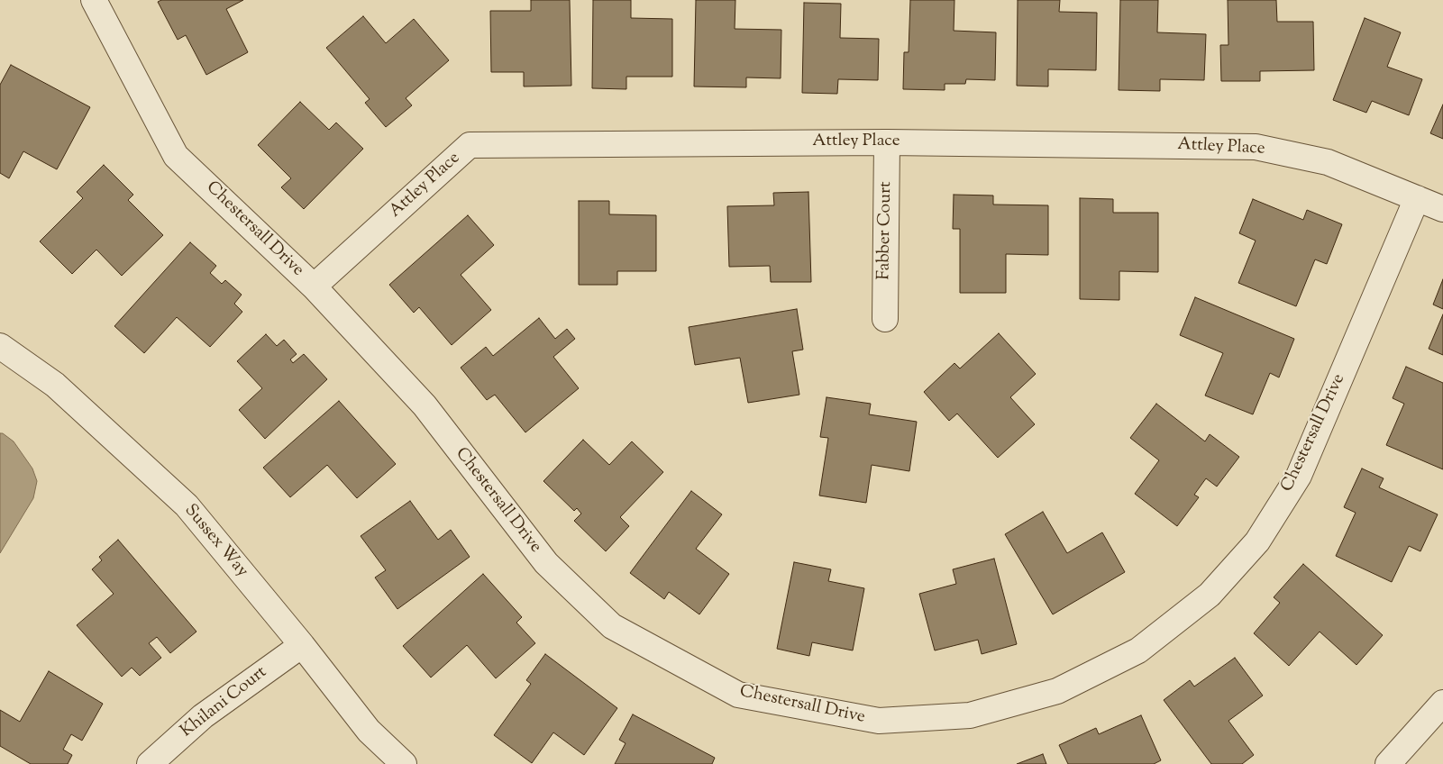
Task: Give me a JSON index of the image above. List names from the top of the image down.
{
  "streets": {
    "street": [
      "Attley Place",
      "Chestersall Drive",
      "Fabber Court",
      "Sussex Way",
      "Khilani Court"
    ]
  },
  "crossings": [
    ["Attley Place", "Chestersall Drive"],
    ["Attley Place", "Fabber Court"],
    ["Sussex Way", "Khilani Court"]
  ]
}
